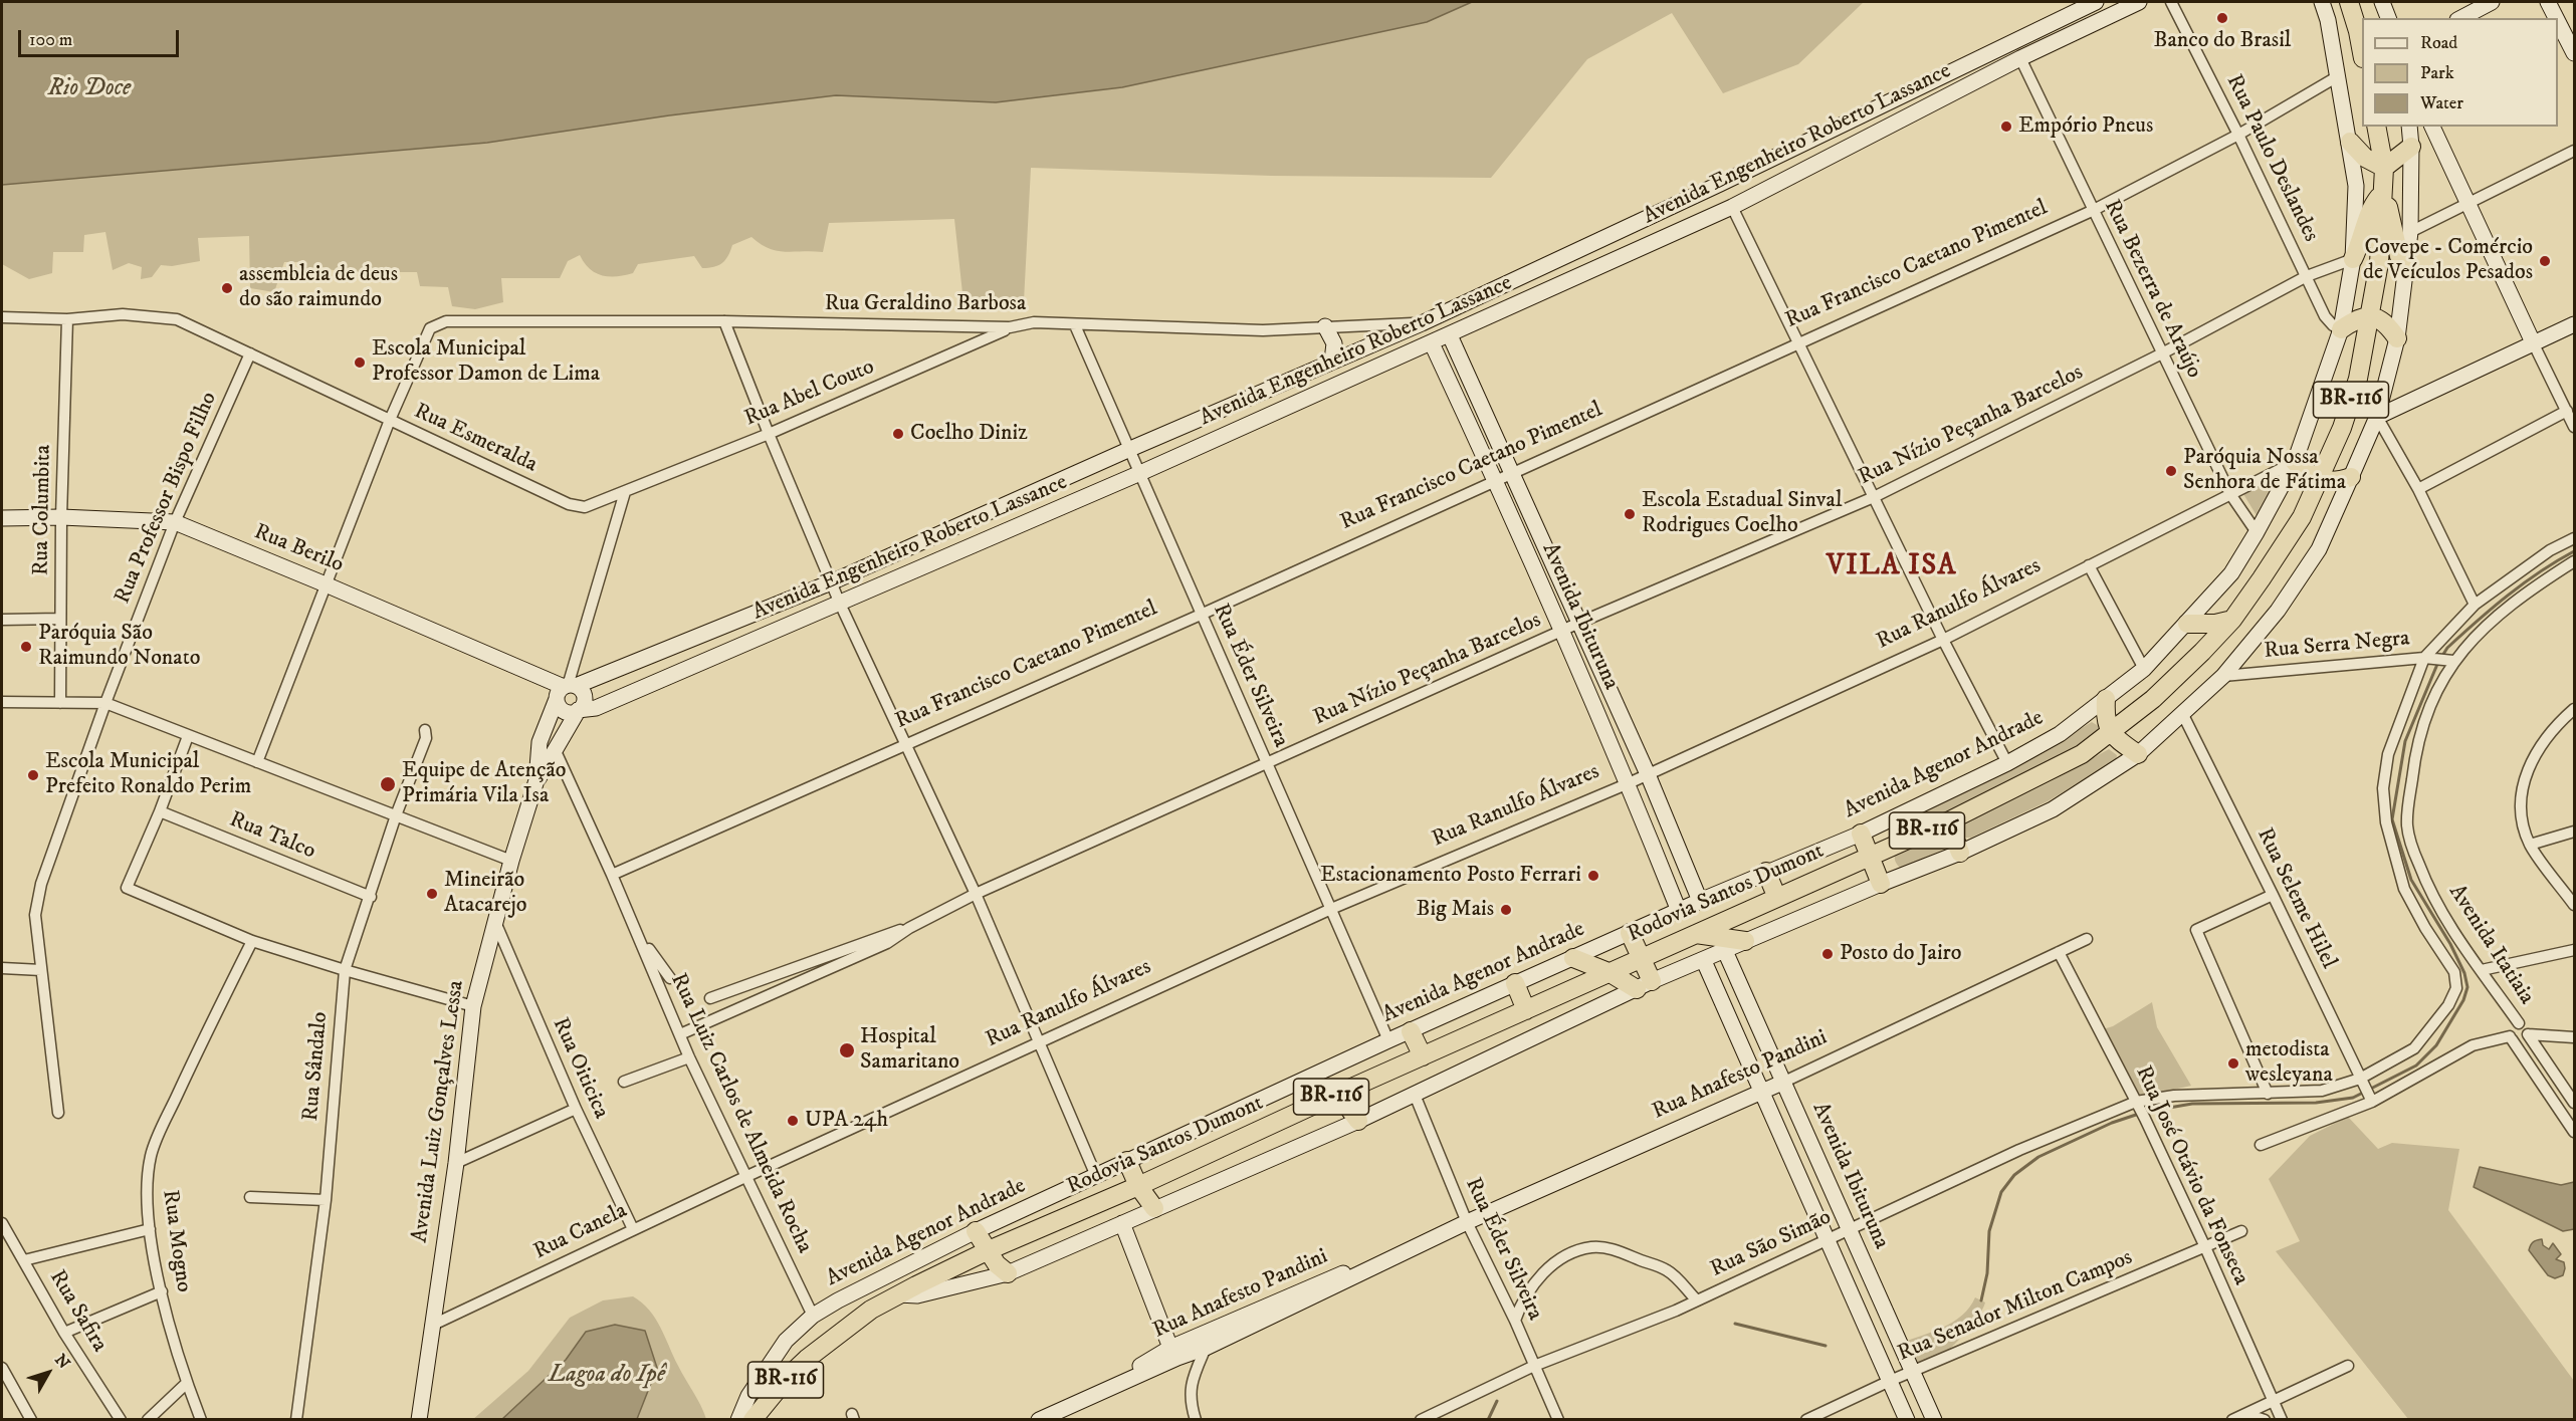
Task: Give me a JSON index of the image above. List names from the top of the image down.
{
  "streets": {
    "highway": ["BR-116", "Rodovia Santos Dumont"],
    "street": [
      "Avenida Engenheiro Roberto Lassance",
      "Rua Paulo Deslandes",
      "Rua Francisco Caetano Pimentel",
      "Rua Bezerra de Araújo",
      "Rua Geraldino Barbosa",
      "Rua Abel Couto",
      "Rua Nízio Peçanha Barcelos",
      "Rua Esmeralda",
      "Rua Professor Bispo Filho",
      "Rua Columbita",
      "Rua Berilo",
      "Rua Ranulfo Álvares",
      "Avenida Ibituruna",
      "Rua Serra Negra",
      "Rua Éder Silveira",
      "Avenida Agenor Andrade",
      "Rua Talco",
      "Rua Seleme Hilel",
      "Avenida Itatiaia",
      "Rua Sândalo",
      "Rua Oiticica",
      "Rua Anafesto Pandini",
      "Avenida Luiz Gonçalves Lessa",
      "Rua Luiz Carlos de Almeida Rocha",
      "Rua José Otávio da Fonseca",
      "Rua Canela",
      "Rua Mogno",
      "Rua São Simão",
      "Rua Senador Milton Campos",
      "Rua Safira"
    ]
  },
  "crossings": [
    ["Avenida Engenheiro Roberto Lassance", "Rua Bezerra de Araújo"],
    ["Avenida Engenheiro Roberto Lassance", "Rua Geraldino Barbosa"],
    ["Avenida Engenheiro Roberto Lassance", "Rua Berilo"],
    ["Avenida Engenheiro Roberto Lassance", "Avenida Ibituruna"],
    ["Avenida Engenheiro Roberto Lassance", "Rua Éder Silveira"],
    ["Avenida Engenheiro Roberto Lassance", "Avenida Luiz Gonçalves Lessa"],
    ["Rua Paulo Deslandes", "Rua Francisco Caetano Pimentel"],
    ["Rua Paulo Deslandes", "Rua Nízio Peçanha Barcelos"],
    ["Rua Paulo Deslandes", "Avenida Agenor Andrade"],
    ["Rua Francisco Caetano Pimentel", "Rua Bezerra de Araújo"],
    ["Rua Francisco Caetano Pimentel", "Avenida Ibituruna"],
    ["Rua Francisco Caetano Pimentel", "Rua Éder Silveira"],
    ["Rua Francisco Caetano Pimentel", "Avenida Agenor Andrade"],
    ["Rua Francisco Caetano Pimentel", "Rua Luiz Carlos de Almeida Rocha"],
    ["Rua Bezerra de Araújo", "Rua Nízio Peçanha Barcelos"],
    ["Rua Bezerra de Araújo", "Rua Ranulfo Álvares"],
    ["Rua Bezerra de Araújo", "Avenida Agenor Andrade"],
    ["Rua Geraldino Barbosa", "Rua Abel Couto"],
    ["Rua Geraldino Barbosa", "Rua Esmeralda"],
    ["Rua Geraldino Barbosa", "Rua Éder Silveira"],
    ["Rua Abel Couto", "Rua Esmeralda"],
    ["Rua Nízio Peçanha Barcelos", "Avenida Ibituruna"],
    ["Rua Nízio Peçanha Barcelos", "Rua Éder Silveira"],
    ["Rua Nízio Peçanha Barcelos", "Avenida Agenor Andrade"],
    ["Rua Nízio Peçanha Barcelos", "Rua Luiz Carlos de Almeida Rocha"],
    ["Rua Esmeralda", "Rua Professor Bispo Filho"],
    ["Rua Esmeralda", "Rua Columbita"],
    ["Rua Professor Bispo Filho", "Rua Berilo"],
    ["Rua Columbita", "Rua Berilo"],
    ["Rua Berilo", "Avenida Luiz Gonçalves Lessa"],
    ["Rua Ranulfo Álvares", "Avenida Ibituruna"],
    ["Rua Ranulfo Álvares", "Rua Éder Silveira"],
    ["Rua Ranulfo Álvares", "Avenida Agenor Andrade"],
    ["Rua Ranulfo Álvares", "Rua Luiz Carlos de Almeida Rocha"],
    ["Rua Ranulfo Álvares", "Rua Canela"],
    ["Avenida Ibituruna", "Avenida Agenor Andrade"],
    ["Avenida Ibituruna", "Rua Anafesto Pandini"],
    ["Avenida Ibituruna", "Rua São Simão"],
    ["Avenida Ibituruna", "Rua Senador Milton Campos"],
    ["Rua Serra Negra", "Avenida Agenor Andrade"],
    ["Rua Serra Negra", "Avenida Itatiaia"],
    ["Rua Éder Silveira", "Avenida Agenor Andrade"],
    ["Rua Éder Silveira", "Rua Anafesto Pandini"],
    ["Rua Éder Silveira", "Rua São Simão"],
    ["Avenida Agenor Andrade", "Rodovia Santos Dumont"],
    ["Avenida Agenor Andrade", "Rua Seleme Hilel"],
    ["Avenida Agenor Andrade", "Rua Luiz Carlos de Almeida Rocha"],
    ["Rua Talco", "Rua Sândalo"],
    ["Rua Seleme Hilel", "Rua São Simão"],
    ["Avenida Itatiaia", "Rua São Simão"],
    ["Rua Oiticica", "Avenida Luiz Gonçalves Lessa"],
    ["Rua Oiticica", "Rua Canela"],
    ["Rua Anafesto Pandini", "Rua José Otávio da Fonseca"],
    ["Avenida Luiz Gonçalves Lessa", "Rua Luiz Carlos de Almeida Rocha"],
    ["Avenida Luiz Gonçalves Lessa", "Rua Canela"],
    ["Rua Luiz Carlos de Almeida Rocha", "Rua Canela"],
    ["Rua José Otávio da Fonseca", "Rua São Simão"],
    ["Rua José Otávio da Fonseca", "Rua Senador Milton Campos"]
  ],
  "districts": ["VILA ISA"],
  "water": ["Rio Doce", "Lagoa do Ipê"],
  "places": [
    "Banco do Brasil",
    "Empório Pneus",
    "Covepe - Comércio de Veículos Pesados",
    "assembleia de deus do são raimundo",
    "Escola Municipal Professor Damon de Lima",
    "Coelho Diniz",
    "Paróquia Nossa Senhora de Fátima",
    "Escola Estadual Sinval Rodrigues Coelho",
    "Paróquia São Raimundo Nonato",
    "Escola Municipal Prefeito Ronaldo Perim",
    "Equipe de Atenção Primária Vila Isa",
    "Estacionamento Posto Ferrari",
    "Mineirão Atacarejo",
    "Big Mais",
    "Posto do Jairo",
    "Hospital Samaritano",
    "metodista wesleyana",
    "UPA 24h"
  ],
  "legend": ["Road", "Park", "Water"],
  "scale_bar": "100 m",
  "north": "top right"
}
